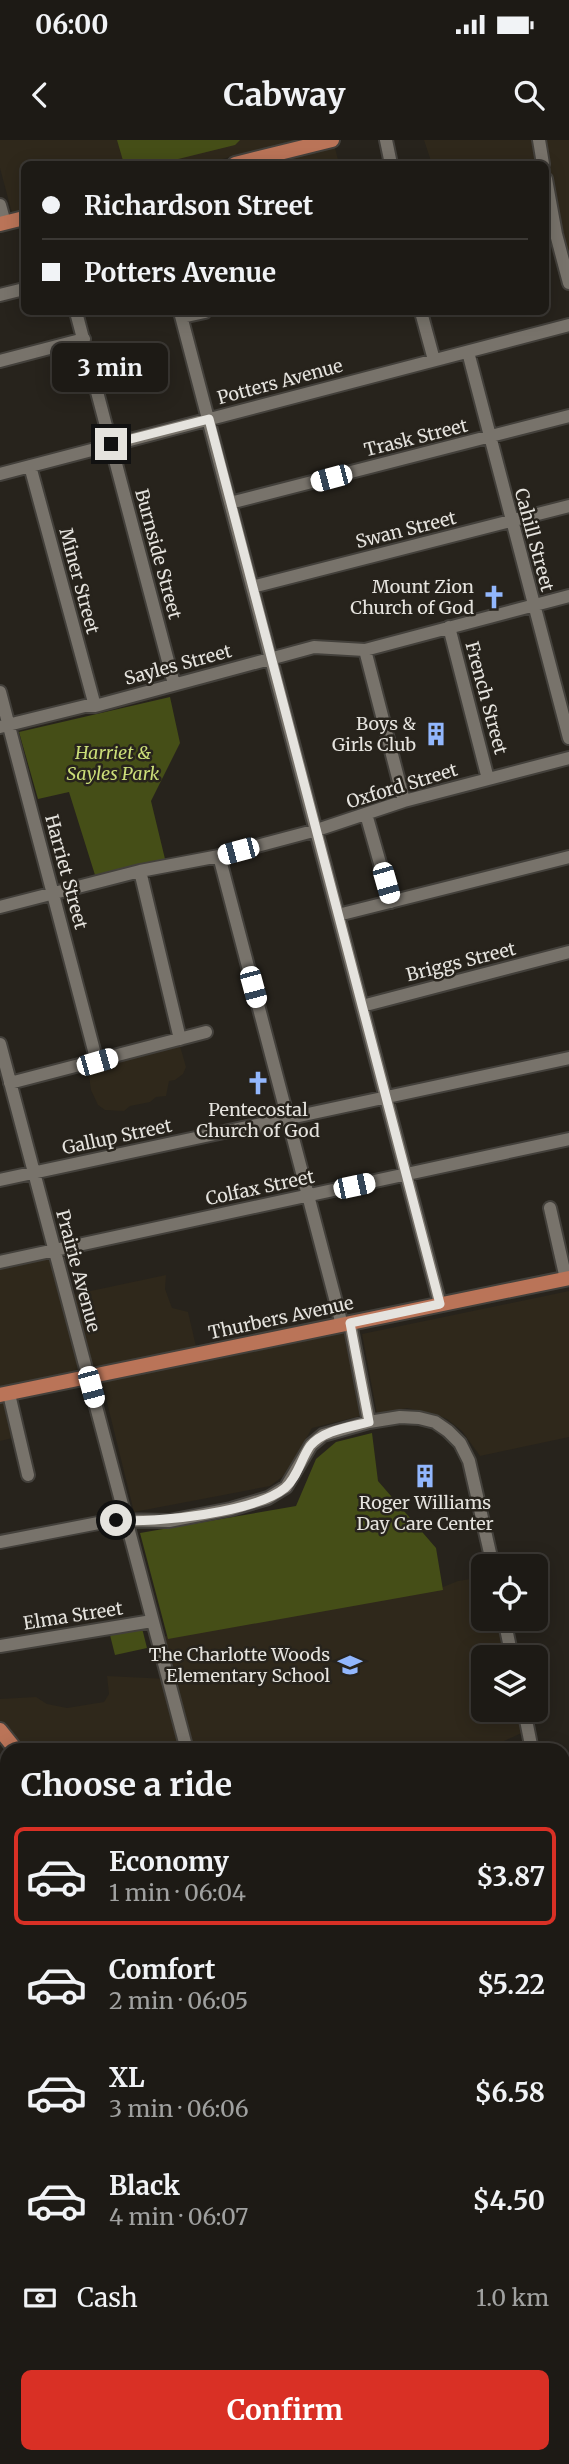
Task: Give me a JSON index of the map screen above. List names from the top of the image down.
{
  "streets": {
    "main road": ["Thurbers Avenue"],
    "street": [
      "Potters Avenue",
      "Trask Street",
      "Swan Street",
      "Cahill Street",
      "Burnside Street",
      "Miner Street",
      "Sayles Street",
      "French Street",
      "Oxford Street",
      "Harriet Street",
      "Briggs Street",
      "Gallup Street",
      "Colfax Street",
      "Prairie Avenue",
      "Elma Street"
    ]
  },
  "crossings": [
    ["Potters Avenue", "Cahill Street"],
    ["Potters Avenue", "Burnside Street"],
    ["Potters Avenue", "Miner Street"],
    ["Trask Street", "Cahill Street"],
    ["Swan Street", "Cahill Street"],
    ["Cahill Street", "Sayles Street"],
    ["Burnside Street", "Sayles Street"],
    ["Miner Street", "Sayles Street"],
    ["Sayles Street", "French Street"],
    ["Sayles Street", "Harriet Street"],
    ["French Street", "Oxford Street"],
    ["Oxford Street", "Harriet Street"],
    ["Gallup Street", "Prairie Avenue"],
    ["Colfax Street", "Prairie Avenue"],
    ["Prairie Avenue", "Thurbers Avenue"],
    ["Prairie Avenue", "Elma Street"]
  ],
  "parks": ["Harriet & Sayles Park"],
  "places": {
    "church": ["Mount Zion Church of God", "Pentecostal Church of God"],
    "building": ["Boys & Girls Club", "Roger Williams Day Care Center"],
    "school or university": ["The Charlotte Woods Elementary School"]
  },
  "page": {
    "status": "06:00",
    "header": "Cabway",
    "banner": ["Richardson Street", "Potters Avenue"],
    "bubble": "3 min",
    "heading": "Choose a ride",
    "list": [
      {
        "name": "Economy",
        "note": "1 min · 06:04",
        "value": "$3.87"
      },
      {
        "name": "Comfort",
        "note": "2 min · 06:05",
        "value": "$5.22"
      },
      {
        "name": "XL",
        "note": "3 min · 06:06",
        "value": "$6.58"
      },
      {
        "name": "Black",
        "note": "4 min · 06:07",
        "value": "$4.50"
      }
    ],
    "pay": ["Cash", "1.0 km"],
    "buttons": "Confirm"
  }
}
